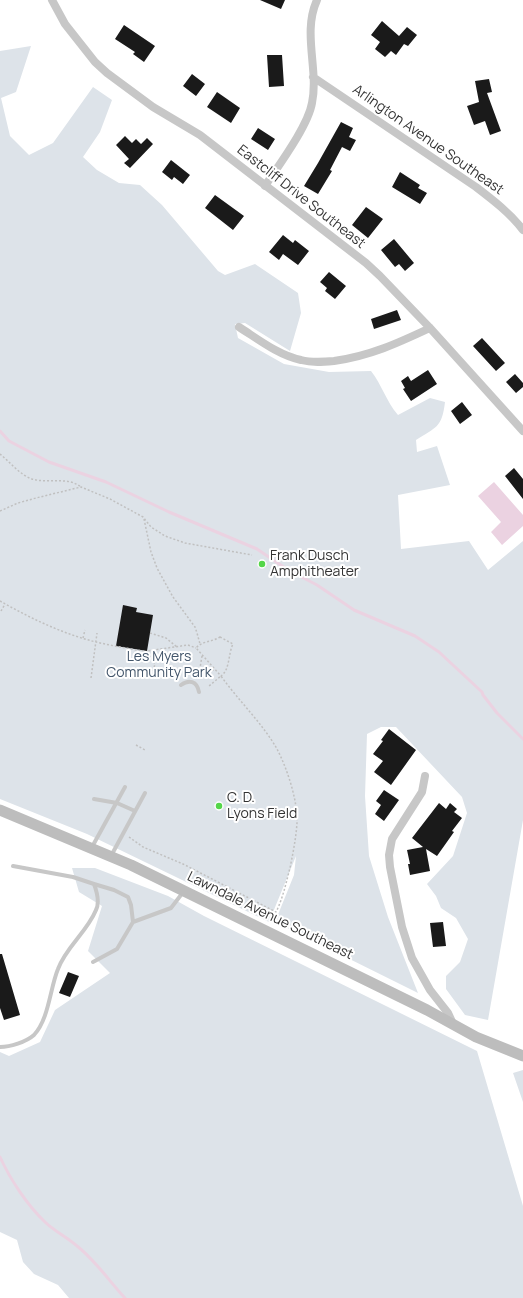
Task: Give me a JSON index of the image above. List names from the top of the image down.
{
  "streets": {
    "street": ["Arlington Avenue Southeast", "Eastcliff Drive Southeast", "Lawndale Avenue Southeast"]
  },
  "parks": ["Les Myers Community Park"],
  "places": ["Frank Dusch Amphitheater", "C. D. Lyons Field"]
}
